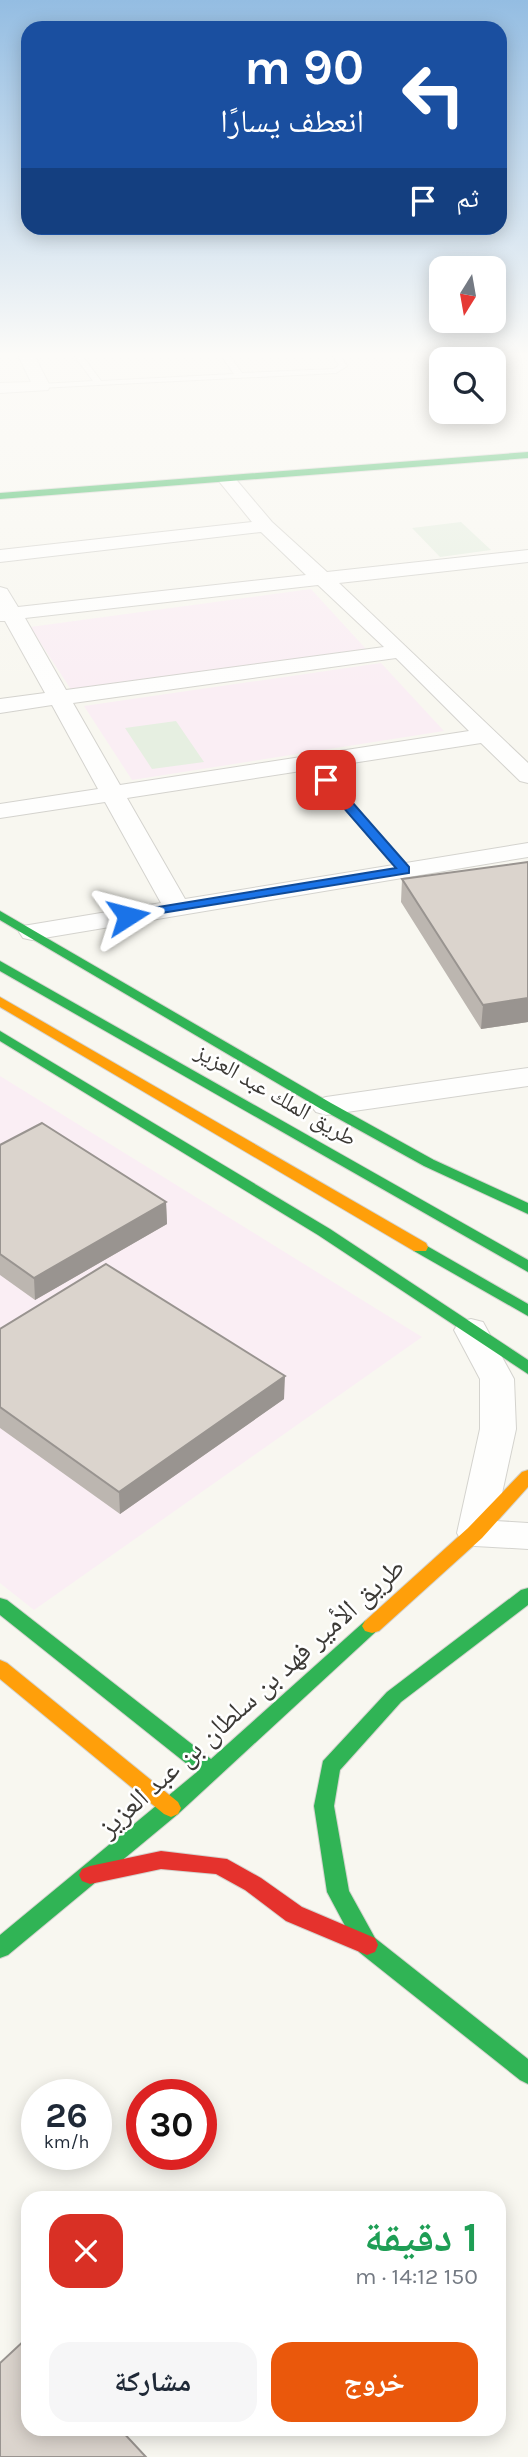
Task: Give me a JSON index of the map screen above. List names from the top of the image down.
{
  "streets": {
    "street": ["طريق الملك عبد العزيز", "طريق الأمير فهد بن سلطان بن عبد العزيز"]
  },
  "north": "bottom",
  "page": {
    "turn": ["90 m", "انعطف يسارًا"],
    "then": "ثم",
    "speed": "26 km/h",
    "limit": "30",
    "heading": ["1 دقيقة", "150 m · 14:12"],
    "buttons": ["خروج", "مشاركة"]
  }
}
